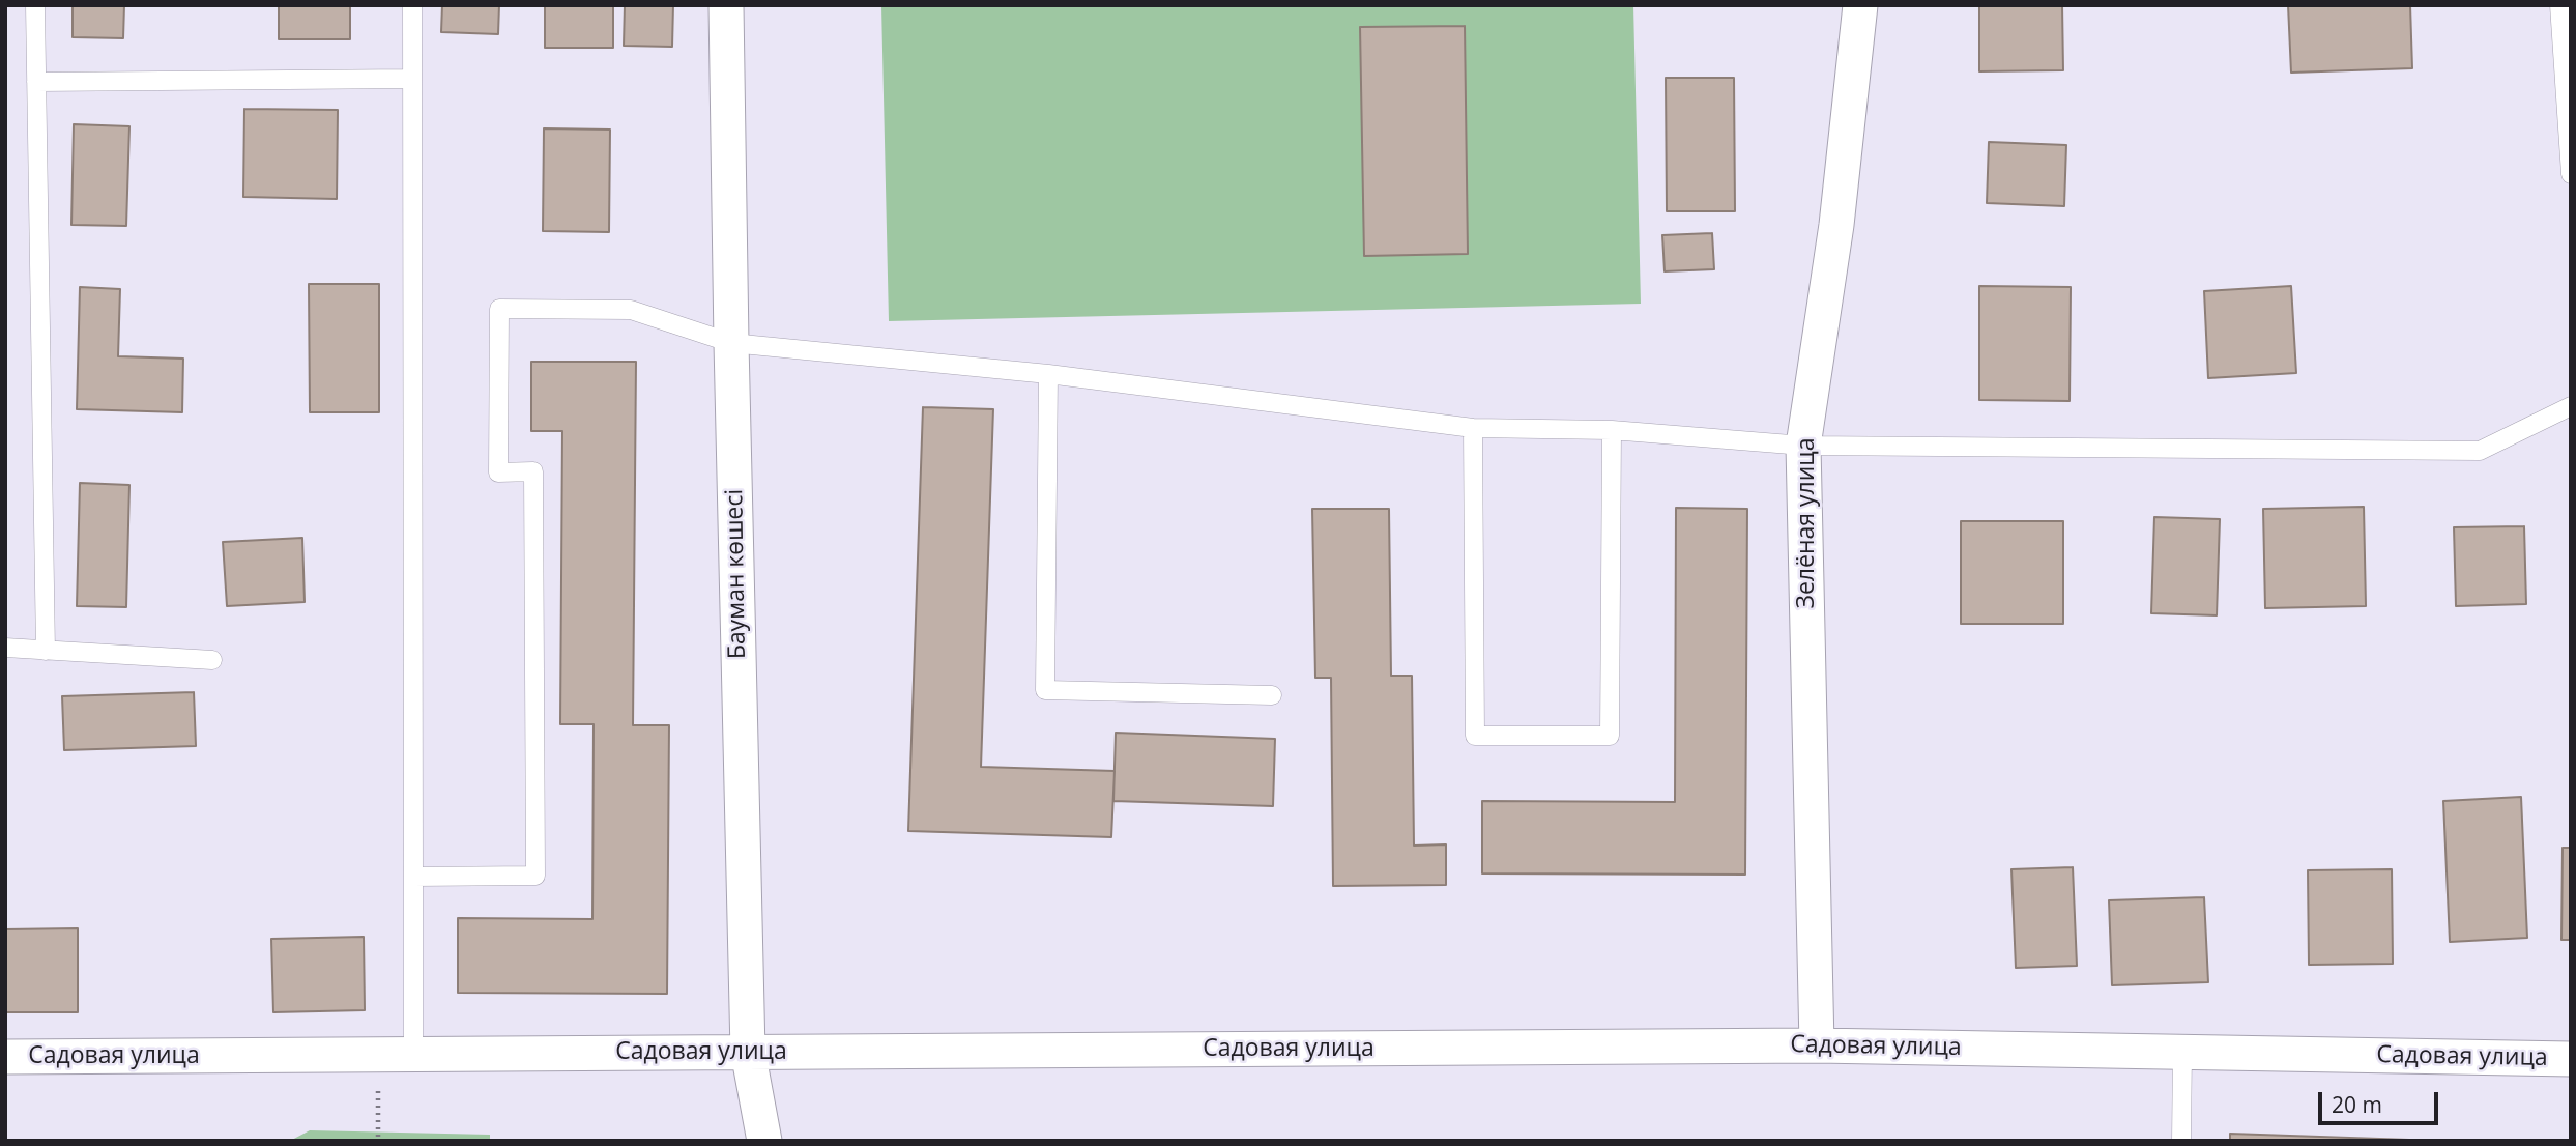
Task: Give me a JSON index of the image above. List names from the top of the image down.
{
  "streets": {
    "street": ["Зелёная улица", "Бауман көшесі", "Садовая улица"]
  },
  "crossings": [
    ["Зелёная улица", "Садовая улица"],
    ["Бауман көшесі", "Садовая улица"]
  ],
  "scale_bar": "20 m"
}
